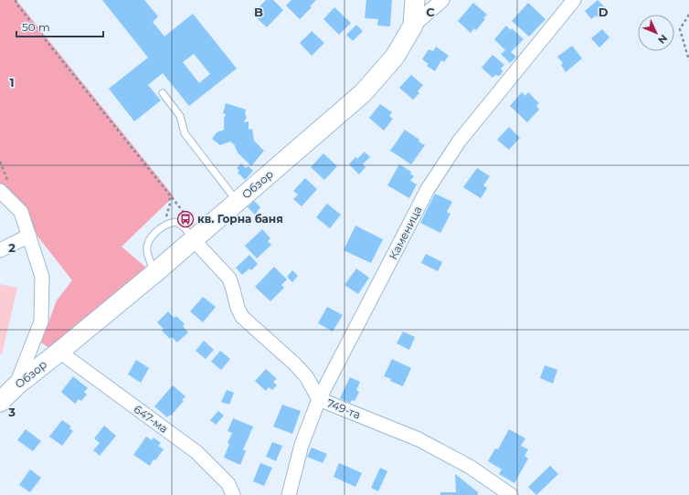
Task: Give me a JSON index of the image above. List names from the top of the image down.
{
  "streets": {
    "street": [
      "Обзор",
      "Каменица",
      "749-та",
      "647-ма"
    ]
  },
  "crossings": [
    ["Обзор", "749-та"],
    ["Обзор", "647-ма"],
    ["Каменица", "749-та"]
  ],
  "places": {
    "bus stop": ["кв. Горна баня"]
  },
  "scale_bar": "50 m",
  "north": "bottom right",
  "grid": {
    "columns": ["B", "C", "D"],
    "rows": ["1", "2", "3"]
  }
}
